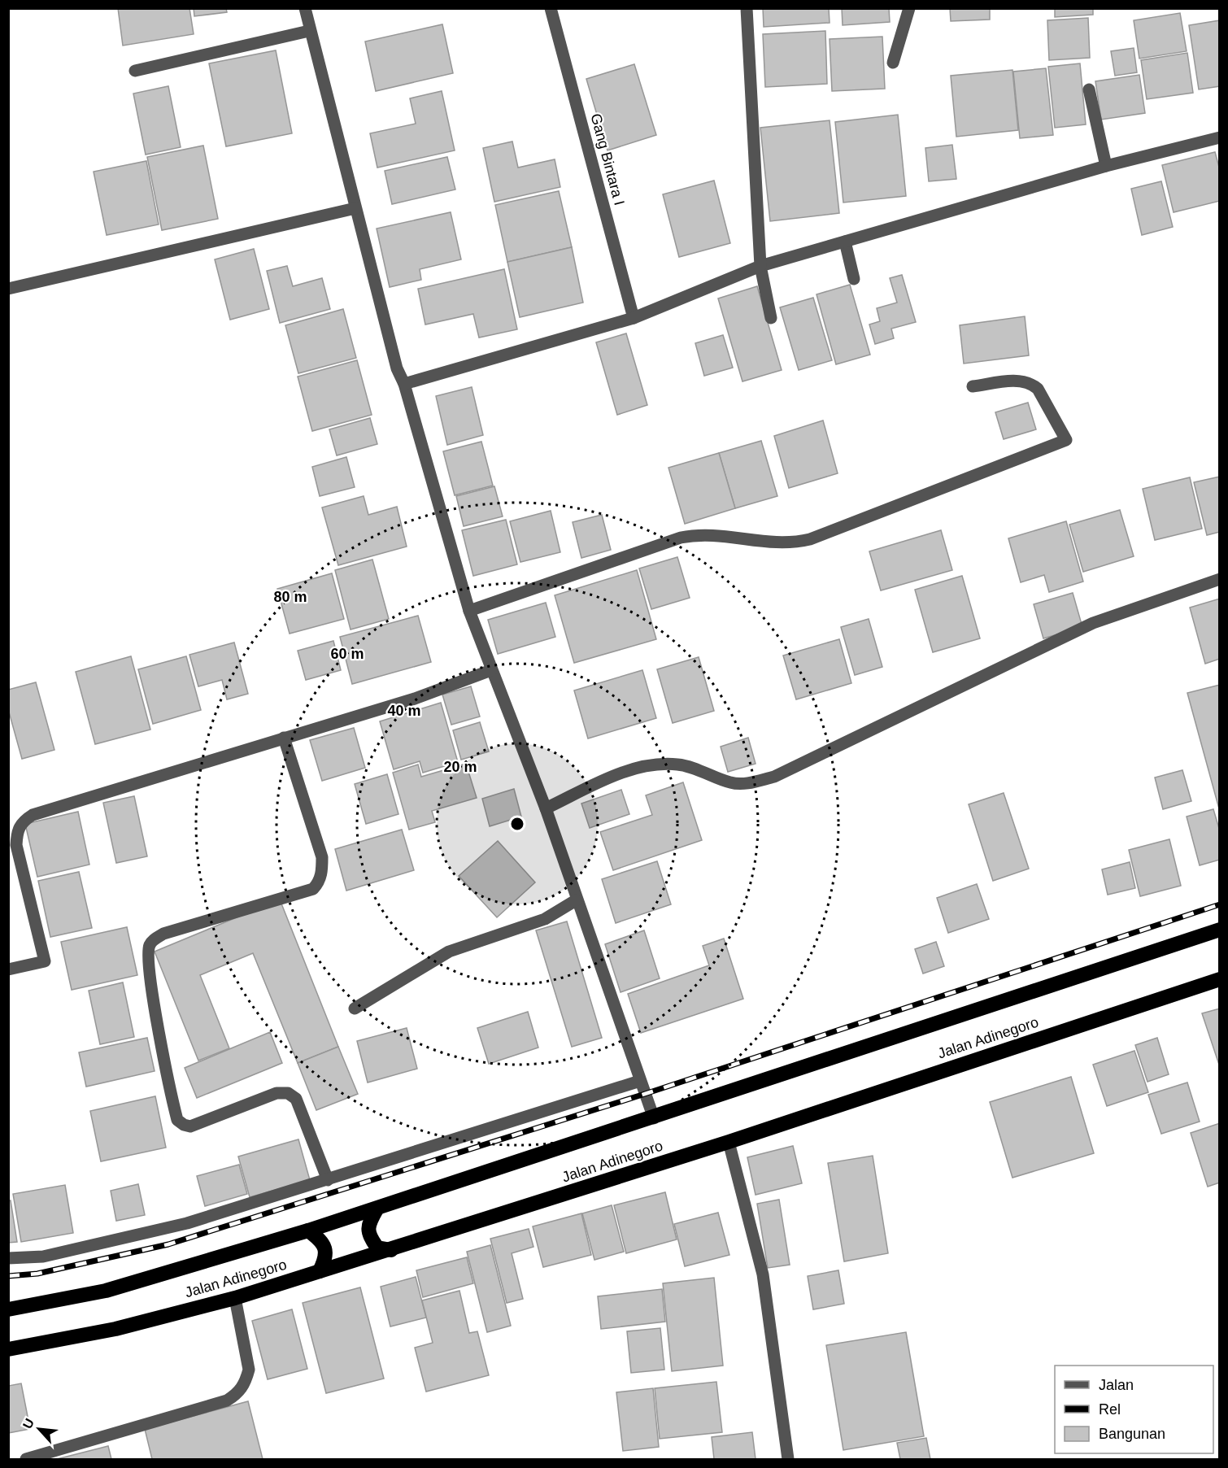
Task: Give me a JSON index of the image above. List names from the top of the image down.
{
  "streets": {
    "highway": ["Jalan Adinegoro"],
    "street": ["Gang Bintara I"]
  },
  "legend": ["Jalan", "Rel", "Bangunan"],
  "north": "top left",
  "rings": [
    "80 m",
    "60 m",
    "40 m",
    "20 m"
  ]
}
